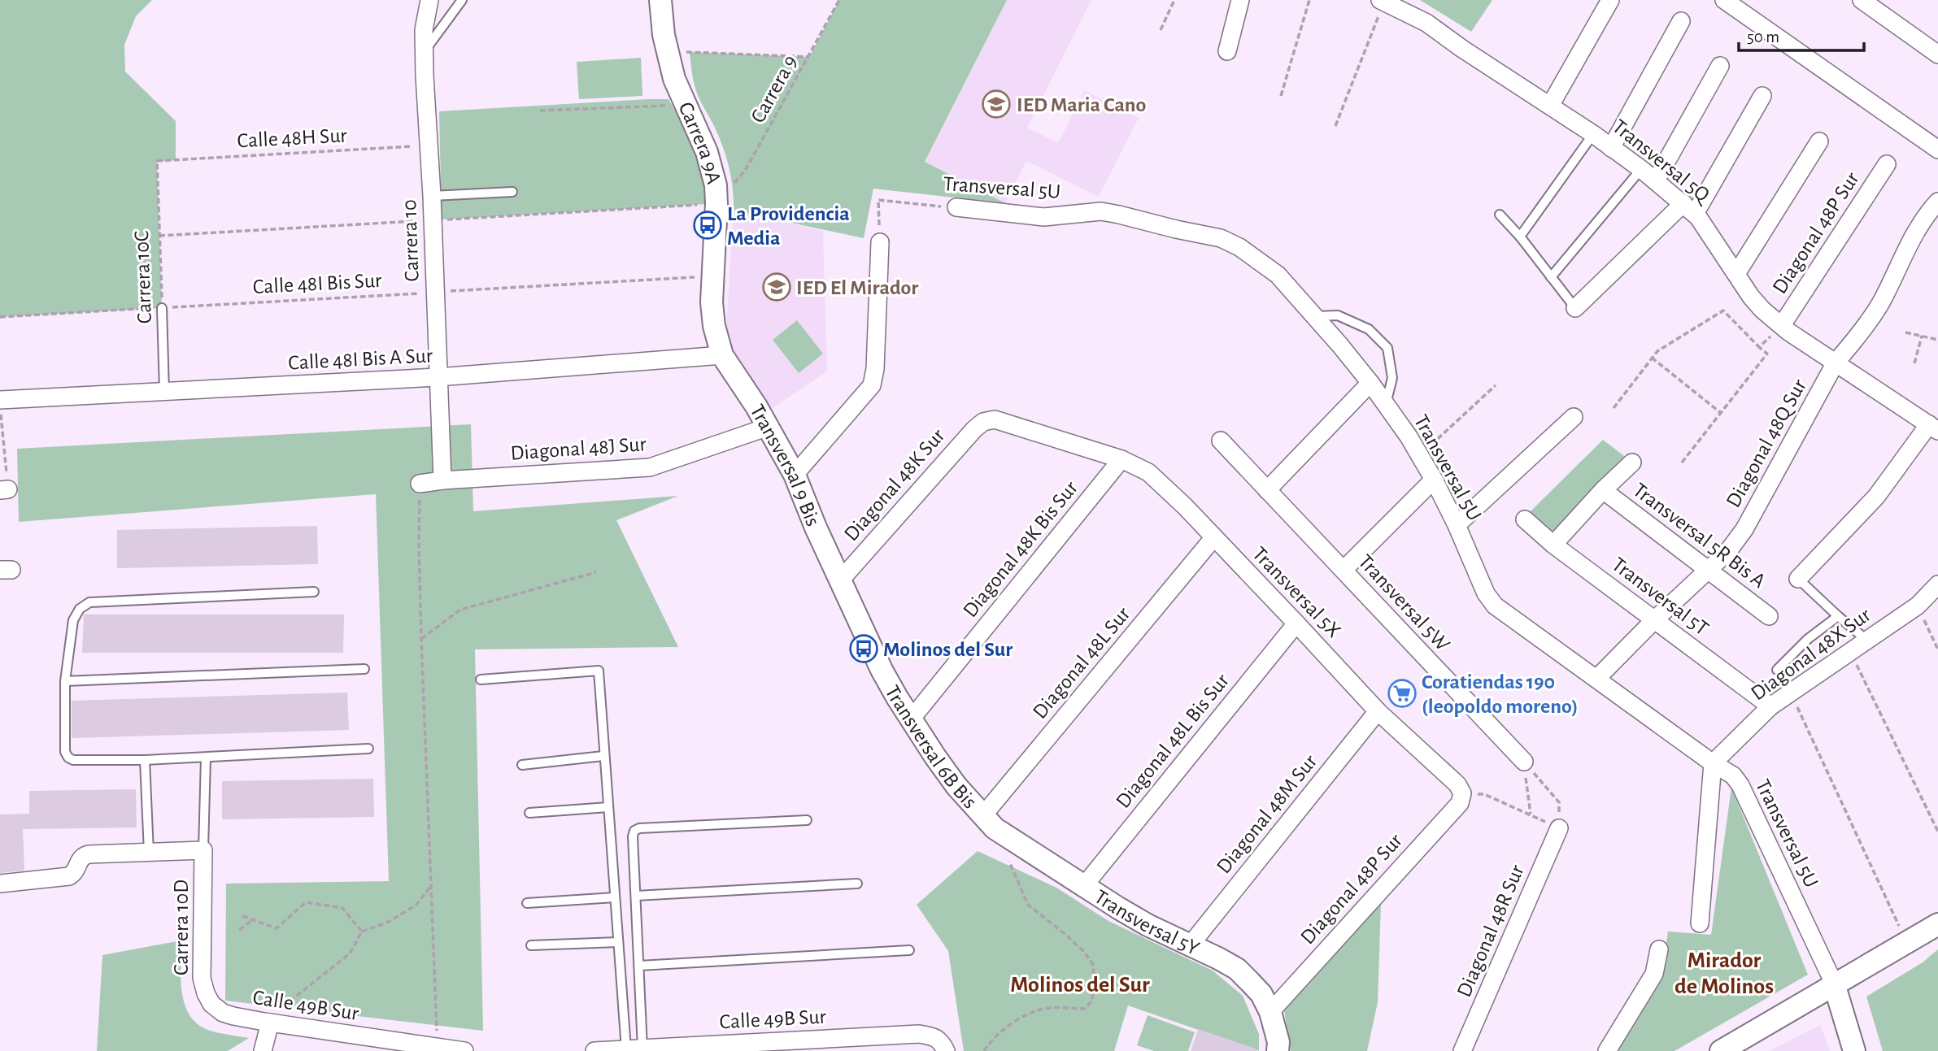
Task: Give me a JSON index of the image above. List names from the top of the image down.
{
  "streets": {
    "street": [
      "Carrera 9A",
      "Transversal 5Q",
      "Transversal 5U",
      "Diagonal 48P Sur",
      "Carrera 10",
      "Calle 48I Bis A Sur",
      "Diagonal 48Q Sur",
      "Diagonal 48J Sur",
      "Transversal 9 Bis",
      "Diagonal 48K Sur",
      "Transversal 5R Bis A",
      "Diagonal 48K Bis Sur",
      "Transversal 5X",
      "Transversal 5T",
      "Transversal 5W",
      "Diagonal 48X Sur",
      "Diagonal 48L Sur",
      "Diagonal 48L Bis Sur",
      "Transversal 6B Bis",
      "Diagonal 48M Sur",
      "Transversal 5Y",
      "Carrera 10D",
      "Diagonal 48R Sur",
      "Calle 49B Sur"
    ],
    "lane": ["Carrera 10C"],
    "path": ["Carrera 9", "Calle 48H Sur", "Calle 48I Bis Sur"]
  },
  "crossings": [
    ["Calle 48H Sur", "Carrera 10"],
    ["Calle 48H Sur", "Carrera 10C"],
    ["Carrera 9A", "Calle 48I Bis A Sur"],
    ["Carrera 9A", "Transversal 9 Bis"],
    ["Transversal 5Q", "Diagonal 48P Sur"],
    ["Transversal 5Q", "Diagonal 48Q Sur"],
    ["Transversal 5U", "Diagonal 48Q Sur"],
    ["Transversal 5U", "Diagonal 48X Sur"],
    ["Diagonal 48P Sur", "Transversal 5X"],
    ["Diagonal 48P Sur", "Transversal 5Y"],
    ["Carrera 10", "Calle 48I Bis Sur"],
    ["Carrera 10", "Calle 48I Bis A Sur"],
    ["Carrera 10", "Diagonal 48J Sur"],
    ["Carrera 10C", "Calle 48I Bis Sur"],
    ["Carrera 10C", "Calle 48I Bis A Sur"],
    ["Calle 48I Bis A Sur", "Transversal 9 Bis"],
    ["Diagonal 48Q Sur", "Transversal 5R Bis A"],
    ["Diagonal 48Q Sur", "Transversal 5T"],
    ["Diagonal 48J Sur", "Transversal 9 Bis"],
    ["Transversal 9 Bis", "Diagonal 48K Sur"],
    ["Transversal 9 Bis", "Transversal 6B Bis"],
    ["Diagonal 48K Sur", "Transversal 5X"],
    ["Diagonal 48K Sur", "Transversal 6B Bis"],
    ["Diagonal 48K Bis Sur", "Transversal 5X"],
    ["Diagonal 48K Bis Sur", "Transversal 6B Bis"],
    ["Transversal 5X", "Diagonal 48L Sur"],
    ["Transversal 5X", "Diagonal 48L Bis Sur"],
    ["Transversal 5X", "Diagonal 48M Sur"],
    ["Transversal 5T", "Diagonal 48X Sur"],
    ["Diagonal 48L Sur", "Transversal 6B Bis"],
    ["Diagonal 48L Sur", "Transversal 5Y"],
    ["Diagonal 48L Bis Sur", "Transversal 5Y"],
    ["Transversal 6B Bis", "Transversal 5Y"],
    ["Diagonal 48M Sur", "Transversal 5Y"],
    ["Carrera 10D", "Calle 49B Sur"]
  ],
  "districts": ["Mirador de Molinos", "Molinos del Sur"],
  "places": {
    "school or university": ["IED Maria Cano", "IED El Mirador"],
    "bus stop": ["La Providencia Media", "Molinos del Sur"],
    "supermarket": ["Coratiendas 190 (leopoldo moreno)"]
  },
  "scale_bar": "50 m"
}
